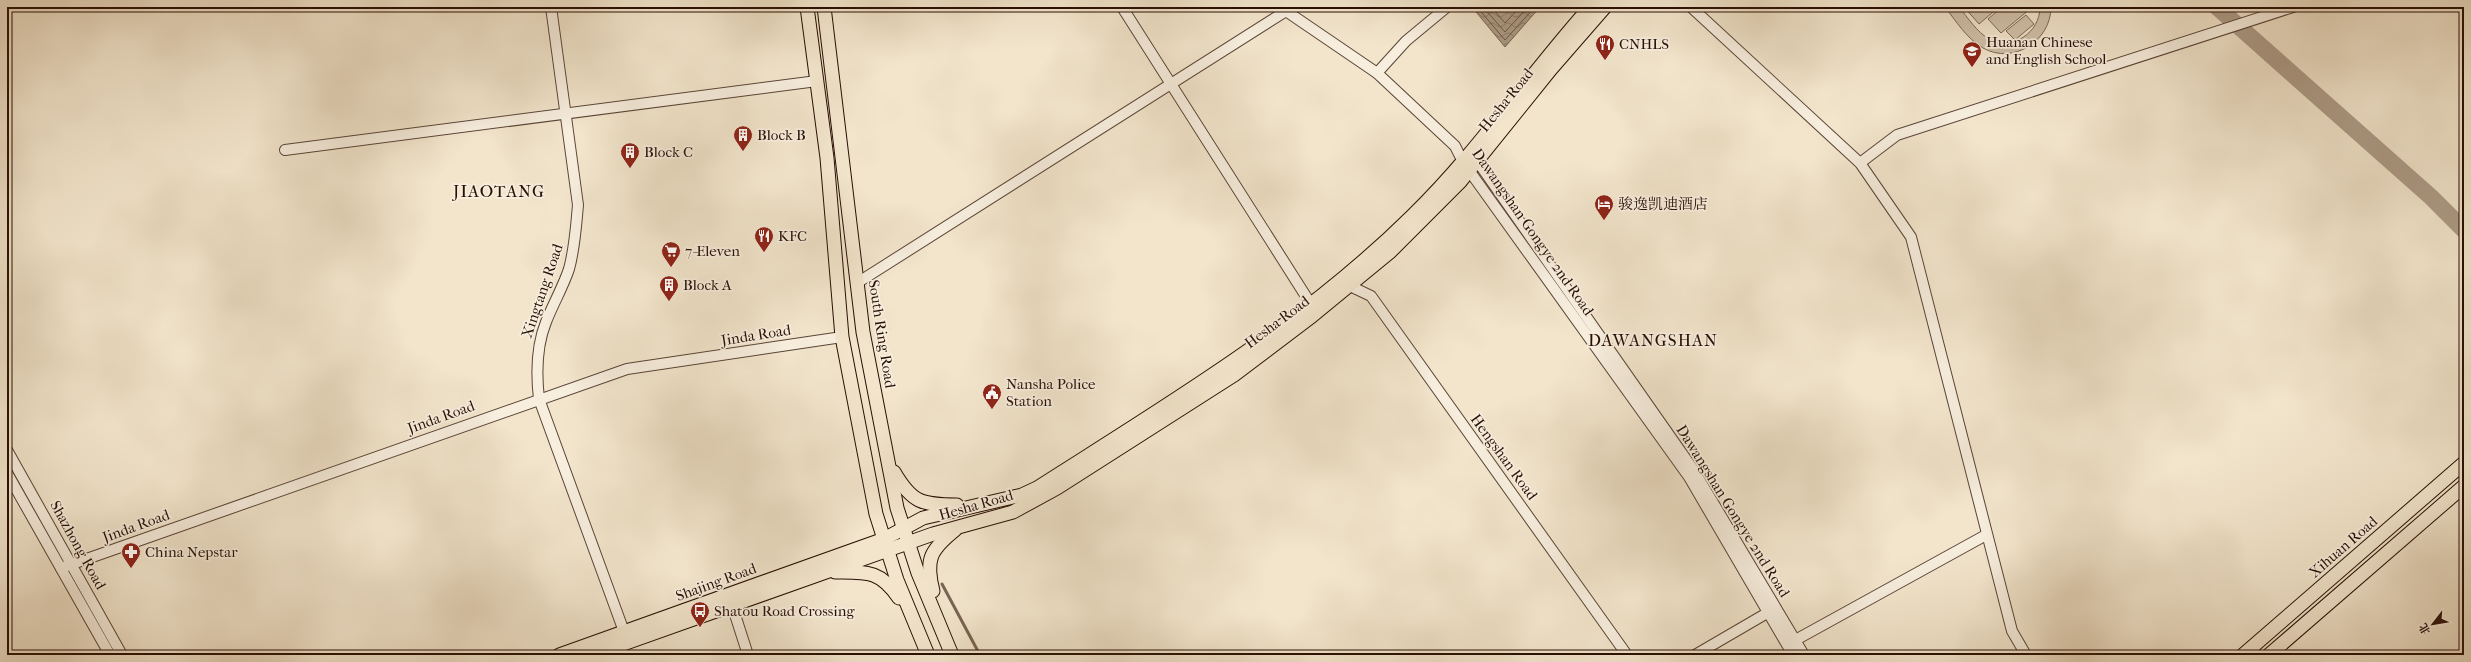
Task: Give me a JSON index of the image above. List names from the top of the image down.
{
  "streets": {
    "main road": [
      "Hesha Road",
      "South Ring Road",
      "Xihuan Road",
      "Shajing Road"
    ],
    "street": [
      "Dawangshan Gongye 2nd Road",
      "Xingtang Road",
      "Jinda Road",
      "Hengshan Road",
      "Shazhong Road"
    ]
  },
  "crossings": [
    ["Hesha Road", "Dawangshan Gongye 2nd Road"],
    ["Hesha Road", "South Ring Road"],
    ["Hesha Road", "Hengshan Road"],
    ["Hesha Road", "Shajing Road"],
    ["Xingtang Road", "Jinda Road"],
    ["Xingtang Road", "Shajing Road"],
    ["Jinda Road", "Shazhong Road"]
  ],
  "districts": ["JIAOTANG", "DAWANGSHAN"],
  "places": {
    "restaurant": ["CNHLS", "KFC"],
    "school or university": ["Huanan Chinese and English School"],
    "building": ["Block B", "Block C", "Block A"],
    "hotel": ["骏逸凯迪酒店"],
    "supermarket": ["7-Eleven"],
    "public building": ["Nansha Police Station"],
    "pharmacy": ["China Nepstar"],
    "bus stop": ["Shatou Road Crossing"]
  },
  "north": "bottom left"
}
